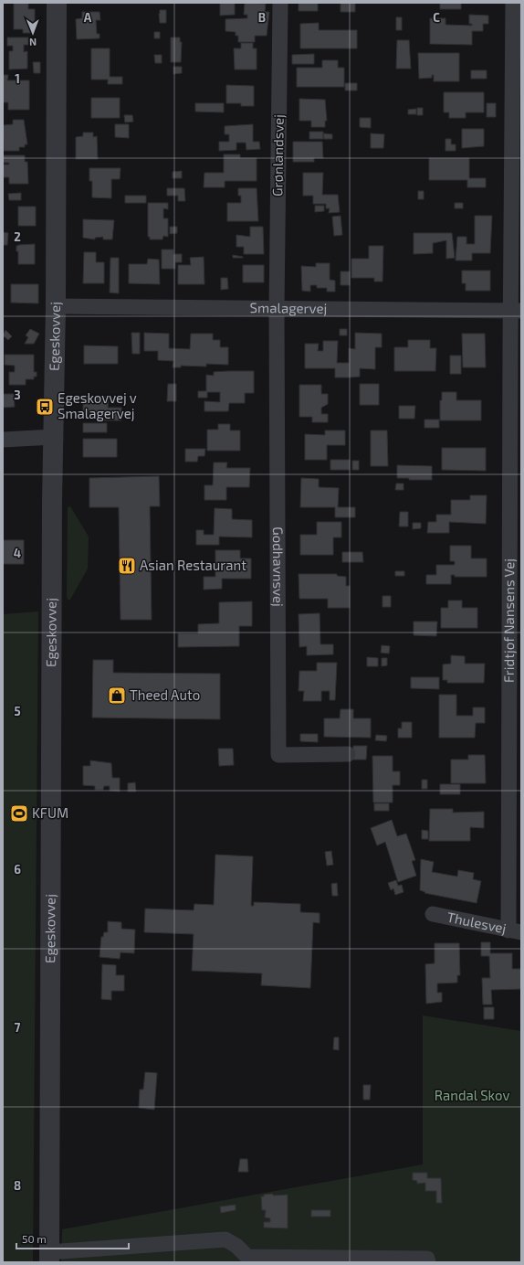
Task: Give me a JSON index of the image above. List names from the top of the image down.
{
  "streets": {
    "street": [
      "Grønlandsvej",
      "Smalagervej",
      "Egeskovvej",
      "Godhavnsvej",
      "Fridtjof Nansens Vej",
      "Thulesvej"
    ]
  },
  "crossings": [
    ["Grønlandsvej", "Smalagervej"],
    ["Grønlandsvej", "Godhavnsvej"],
    ["Smalagervej", "Egeskovvej"],
    ["Smalagervej", "Godhavnsvej"],
    ["Smalagervej", "Fridtjof Nansens Vej"],
    ["Fridtjof Nansens Vej", "Thulesvej"]
  ],
  "parks": ["Randal Skov"],
  "places": {
    "bus stop": ["Egeskovvej v Smalagervej"],
    "restaurant": ["Asian Restaurant"],
    "shop": ["Theed Auto"],
    "sports": ["KFUM"]
  },
  "scale_bar": "50 m",
  "north": "bottom",
  "grid": {
    "columns": ["A", "B", "C"],
    "rows": [
      "1",
      "2",
      "3",
      "4",
      "5",
      "6",
      "7",
      "8"
    ]
  }
}
